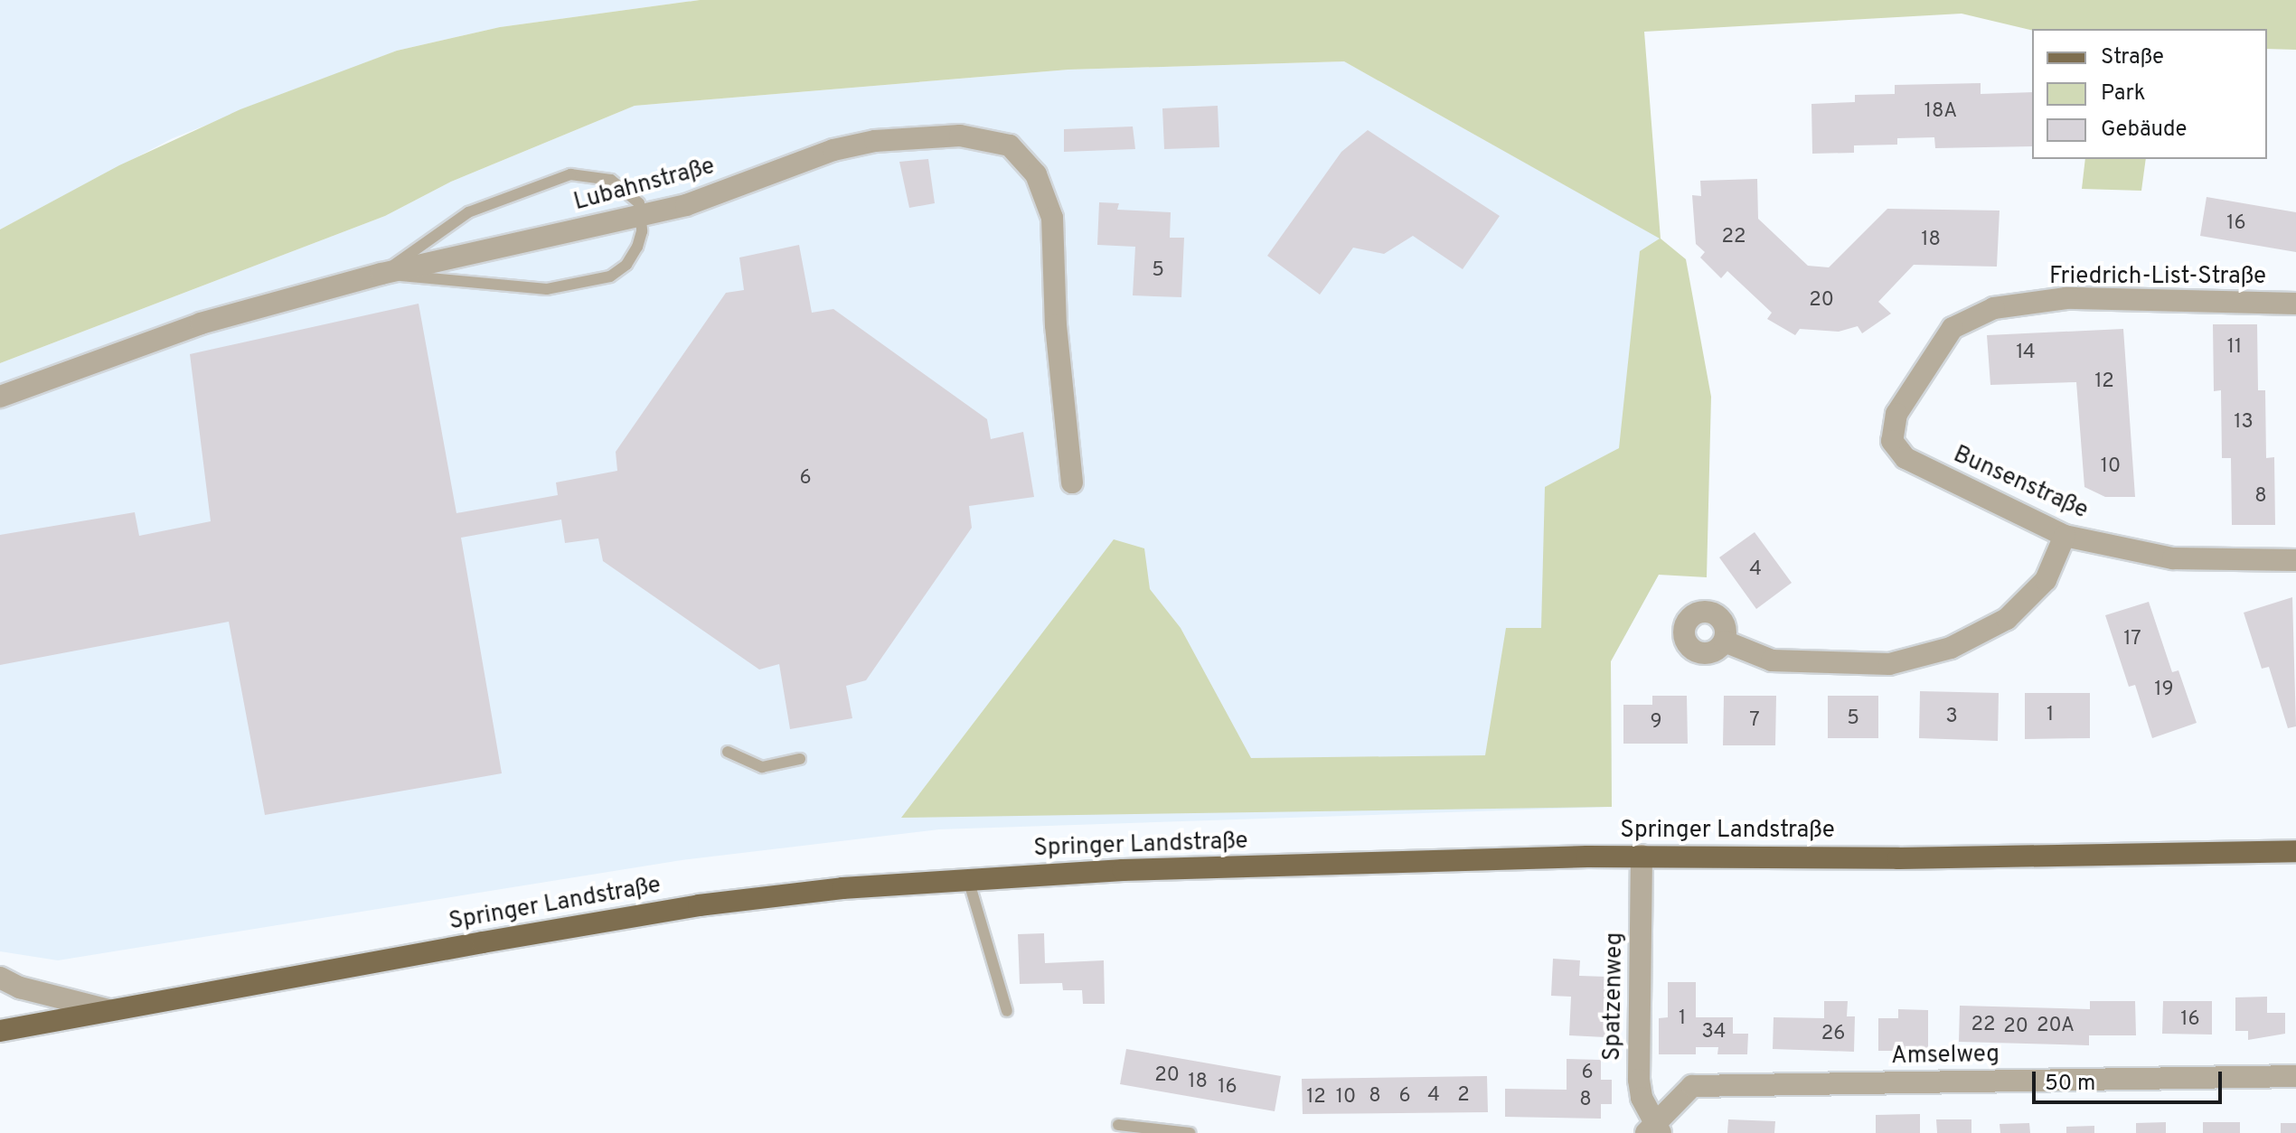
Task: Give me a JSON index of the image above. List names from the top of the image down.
{
  "streets": {
    "main road": ["Springer Landstraße"],
    "street": [
      "Lubahnstraße",
      "Friedrich-List-Straße",
      "Bunsenstraße",
      "Spatzenweg",
      "Amselweg"
    ]
  },
  "crossings": [
    ["Friedrich-List-Straße", "Bunsenstraße"],
    ["Springer Landstraße", "Spatzenweg"],
    ["Spatzenweg", "Amselweg"]
  ],
  "house_numbers": [
    "18A",
    "16",
    "22",
    "18",
    "5",
    "20",
    "11",
    "14",
    "12",
    "13",
    "10",
    "6",
    "8",
    "4",
    "17",
    "19",
    "1",
    "3",
    "5",
    "7",
    "9",
    "1",
    "16",
    "22",
    "20A",
    "20",
    "34",
    "26",
    "6",
    "20",
    "18",
    "16",
    "4",
    "2",
    "8",
    "6",
    "12",
    "10",
    "8"
  ],
  "legend": ["Straße", "Park", "Gebäude"],
  "scale_bar": "50 m"
}
